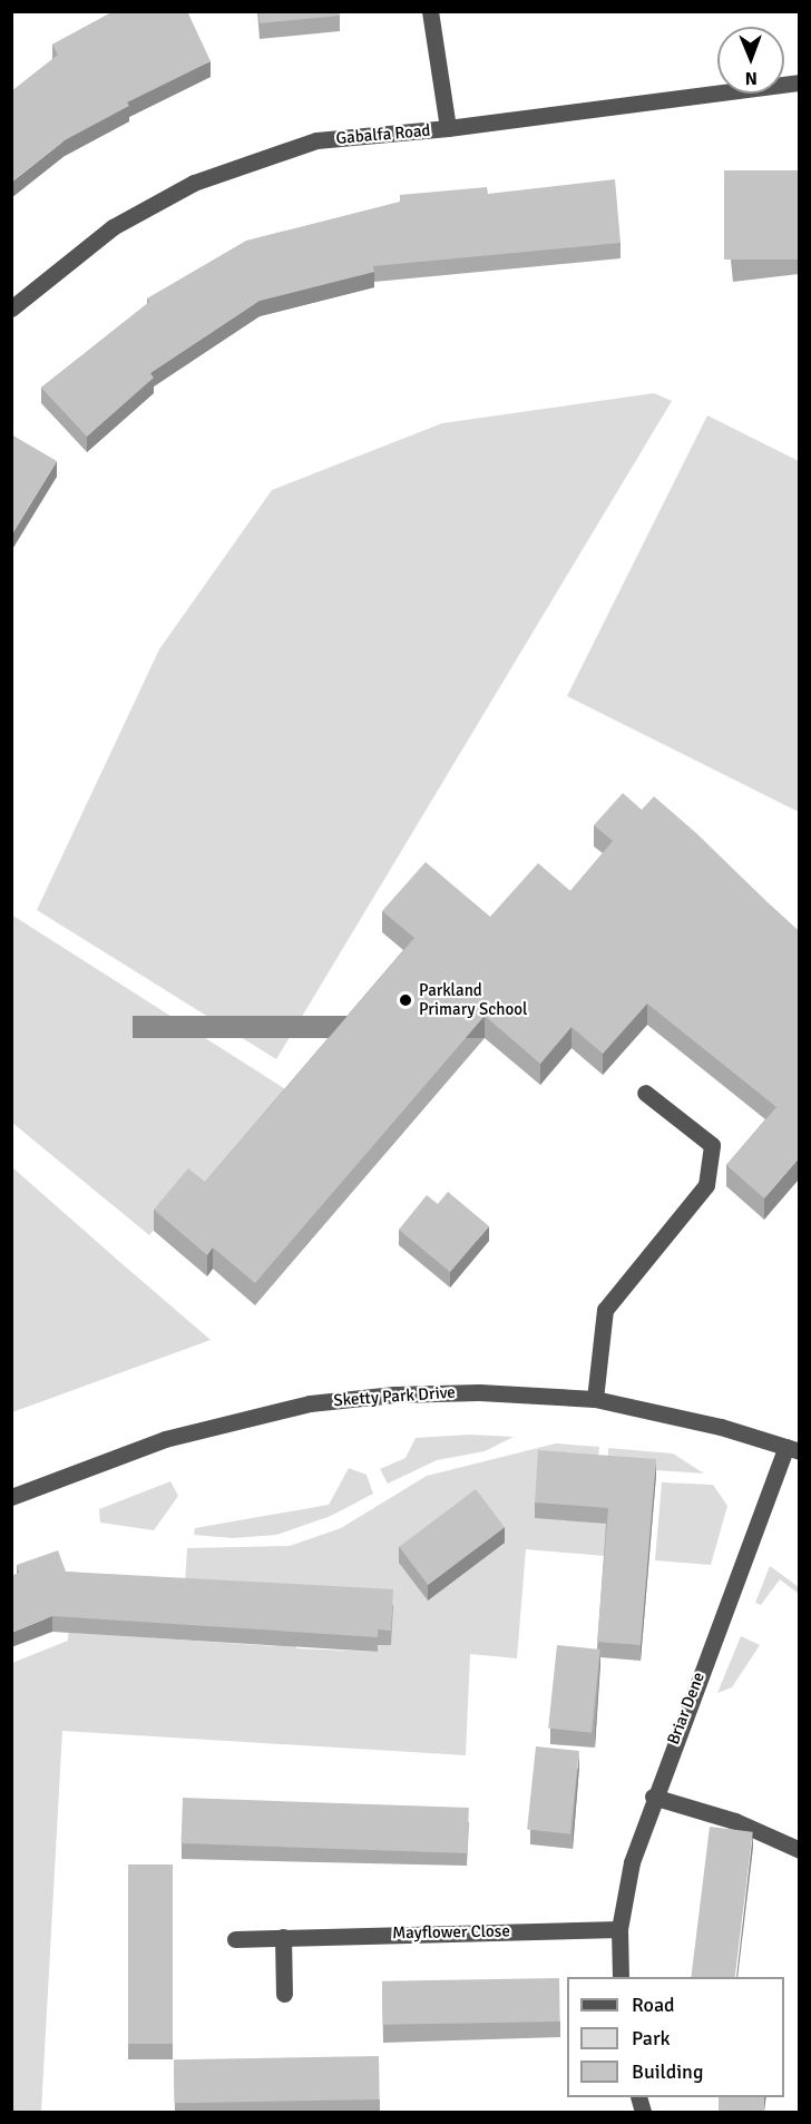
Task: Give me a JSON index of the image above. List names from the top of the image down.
{
  "streets": {
    "street": [
      "Gabalfa Road",
      "Sketty Park Drive",
      "Briar Dene",
      "Mayflower Close"
    ]
  },
  "crossings": [
    ["Sketty Park Drive", "Briar Dene"],
    ["Briar Dene", "Mayflower Close"]
  ],
  "places": ["Parkland Primary School"],
  "legend": ["Road", "Park", "Building"],
  "north": "bottom"
}
